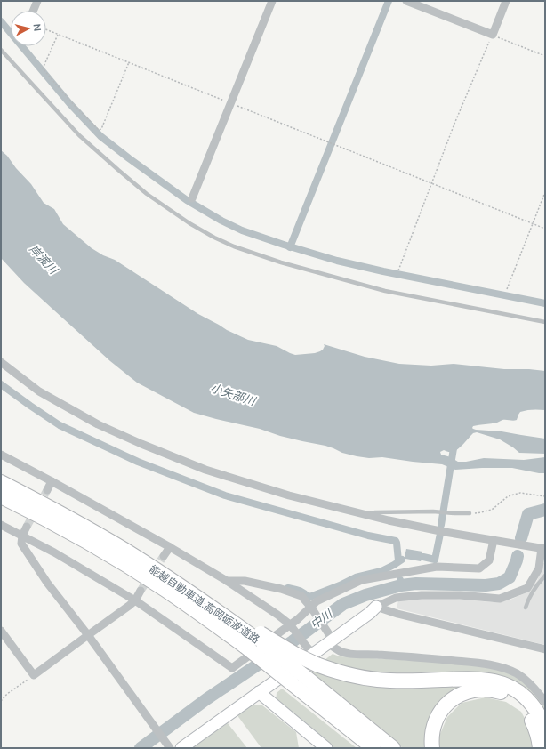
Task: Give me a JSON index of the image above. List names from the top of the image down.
{
  "streets": {
    "highway": ["能越自動車道;高岡砺波道路"]
  },
  "water": ["岸渡川", "小矢部川", "中川"],
  "north": "right"
}
